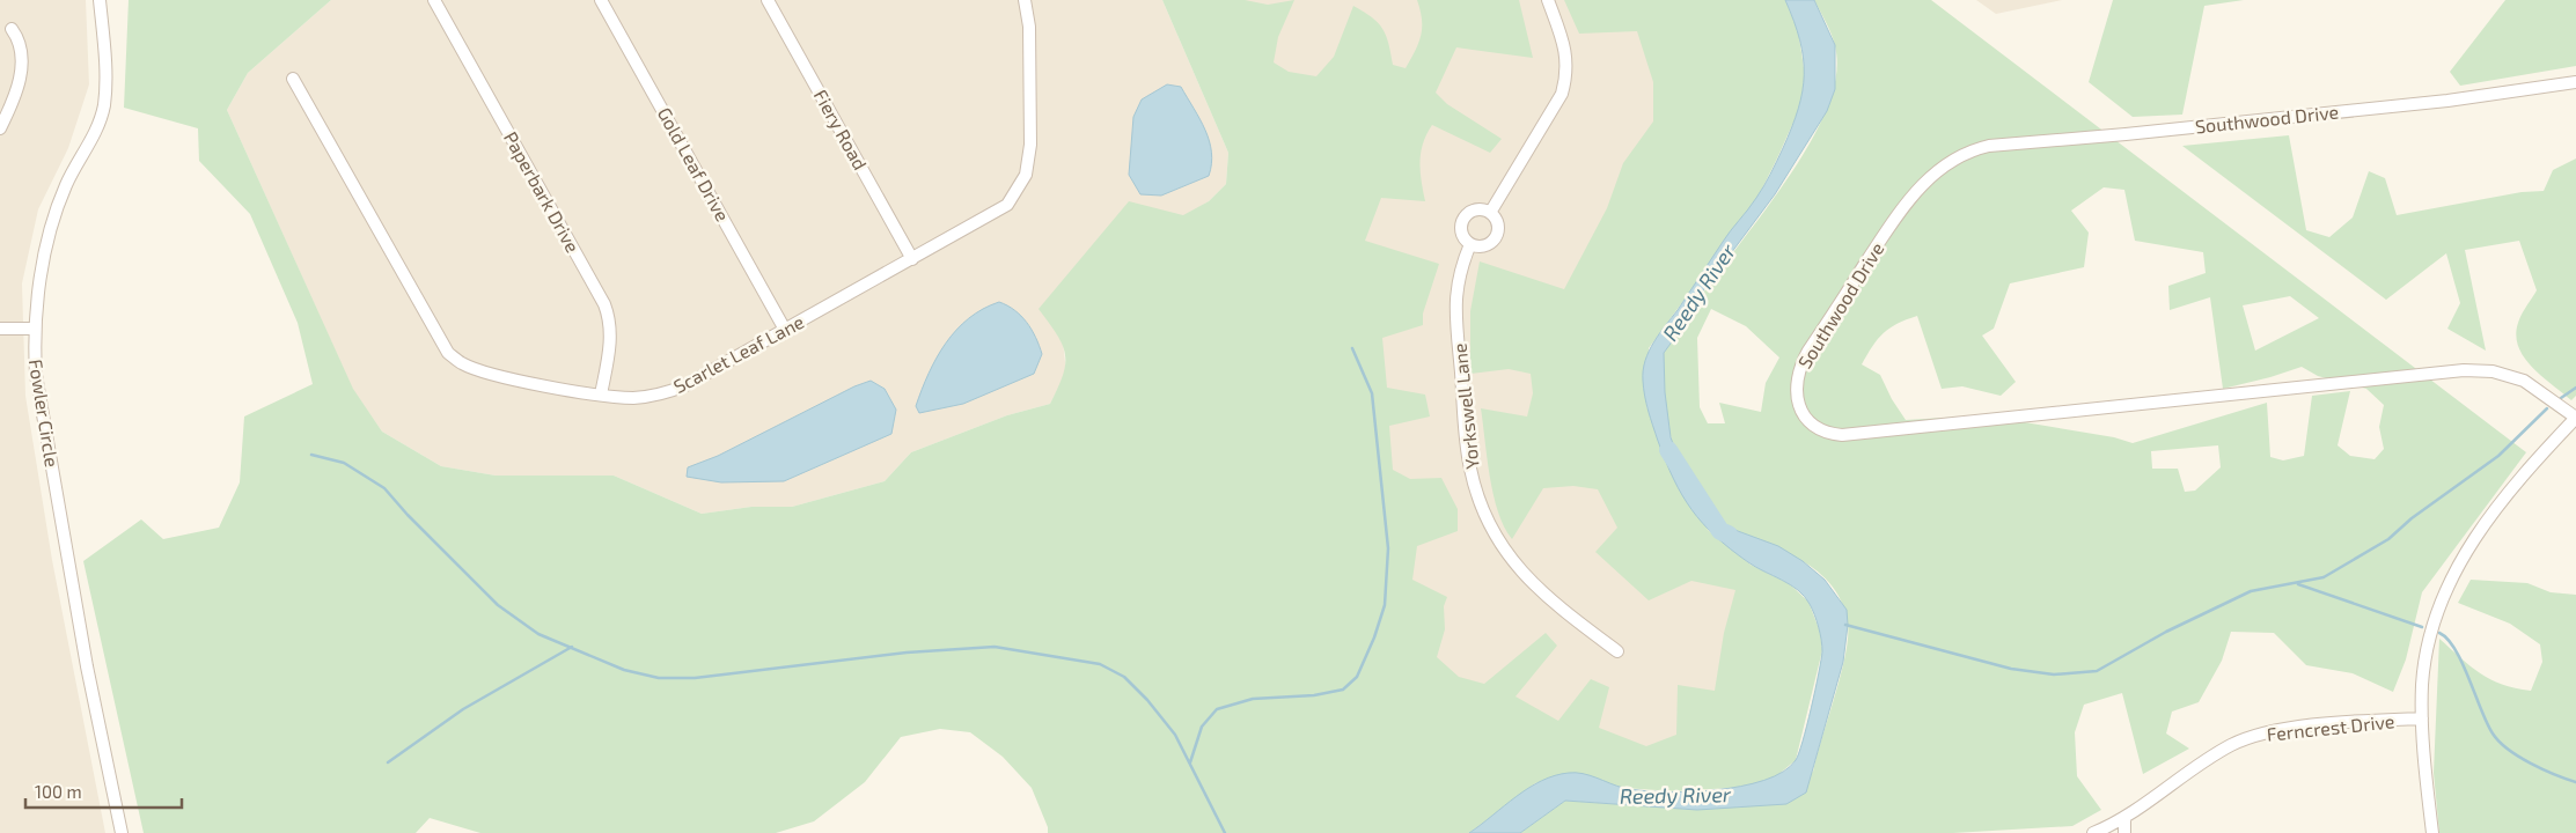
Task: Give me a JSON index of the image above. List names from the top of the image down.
{
  "streets": {
    "street": [
      "Southwood Drive",
      "Fiery Road",
      "Gold Leaf Drive",
      "Paperbark Drive",
      "Scarlet Leaf Lane",
      "Yorkswell Lane",
      "Fowler Circle",
      "Ferncrest Drive"
    ]
  },
  "crossings": [
    ["Fiery Road", "Scarlet Leaf Lane"],
    ["Gold Leaf Drive", "Scarlet Leaf Lane"],
    ["Paperbark Drive", "Scarlet Leaf Lane"]
  ],
  "water": ["Reedy River"],
  "scale_bar": "100 m"
}
